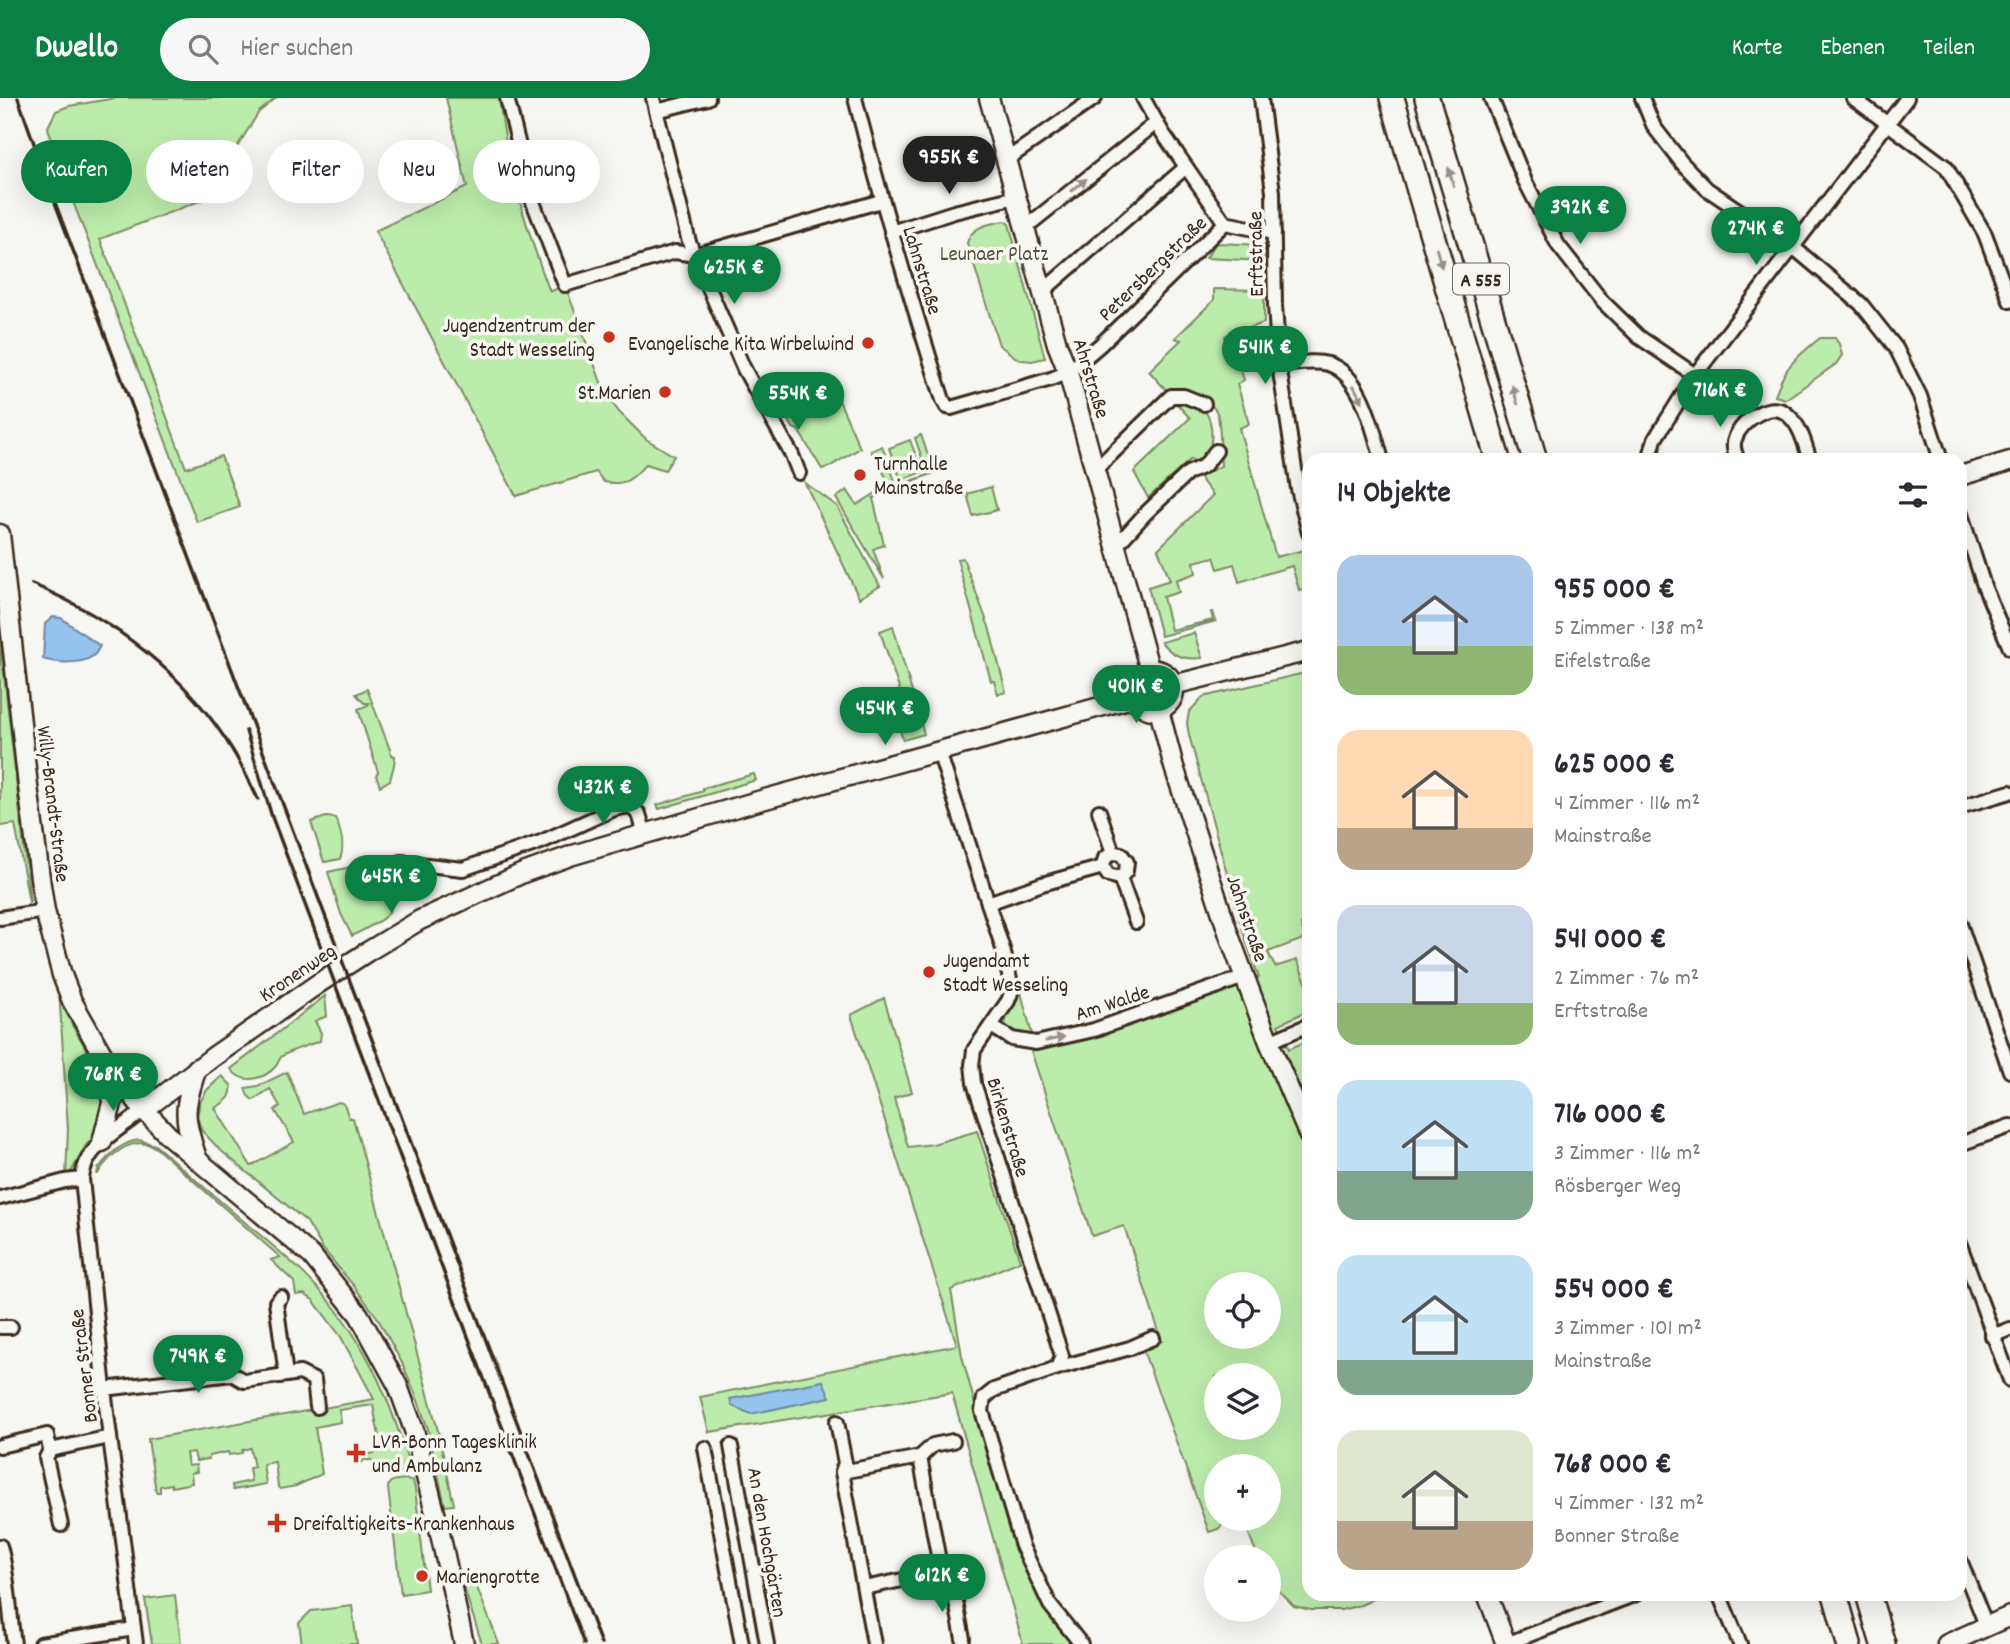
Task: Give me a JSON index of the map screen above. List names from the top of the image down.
{
  "streets": {
    "highway": ["A 555"],
    "street": [
      "Erftstraße",
      "Petersbergstraße",
      "Lahnstraße",
      "Ahrstraße",
      "Willy-Brandt-Straße",
      "Jahnstraße",
      "Kronenweg",
      "Am Walde",
      "Birkenstraße",
      "Bonner Straße",
      "An den Hochgärten"
    ]
  },
  "crossings": [
    ["Erftstraße", "Petersbergstraße"],
    ["Petersbergstraße", "Lahnstraße"],
    ["Petersbergstraße", "Ahrstraße"],
    ["Lahnstraße", "Ahrstraße"],
    ["Ahrstraße", "Jahnstraße"],
    ["Ahrstraße", "Kronenweg"],
    ["Willy-Brandt-Straße", "Kronenweg"],
    ["Jahnstraße", "Kronenweg"],
    ["Jahnstraße", "Am Walde"],
    ["Kronenweg", "Birkenstraße"],
    ["Am Walde", "Birkenstraße"]
  ],
  "one_way": ["Am Walde"],
  "parks": ["Leunaer Platz"],
  "places": {
    "other": [
      "Jugendzentrum der Stadt Wesseling",
      "Evangelische Kita Wirbelwind",
      "St.Marien",
      "Turnhalle Mainstraße",
      "Jugendamt Stadt Wesseling",
      "Mariengrotte"
    ],
    "health": ["LVR-Bonn Tagesklinik und Ambulanz", "Dreifaltigkeits-Krankenhaus"]
  },
  "page": {
    "header": "Dwello",
    "search": "Hier suchen",
    "nav": ["Karte", "Ebenen", "Teilen"],
    "price": [
      "955K €",
      "392K €",
      "274K €",
      "625K €",
      "541K €",
      "716K €",
      "554K €",
      "401K €",
      "454K €",
      "432K €",
      "645K €",
      "768K €",
      "749K €",
      "612K €"
    ],
    "chip": [
      "Kaufen",
      "Mieten",
      "Filter",
      "Neu",
      "Wohnung"
    ],
    "heading": "14 Objekte",
    "list": [
      {
        "name": "955 000 €",
        "note": "5 Zimmer · 138 m² · Eifelstraße"
      },
      {
        "name": "625 000 €",
        "note": "4 Zimmer · 116 m² · Mainstraße"
      },
      {
        "name": "541 000 €",
        "note": "2 Zimmer · 76 m² · Erftstraße"
      },
      {
        "name": "716 000 €",
        "note": "3 Zimmer · 116 m² · Rösberger Weg"
      },
      {
        "name": "554 000 €",
        "note": "3 Zimmer · 101 m² · Mainstraße"
      },
      {
        "name": "768 000 €",
        "note": "4 Zimmer · 132 m² · Bonner Straße"
      }
    ],
    "map_buttons": ["+", "−"]
  }
}
